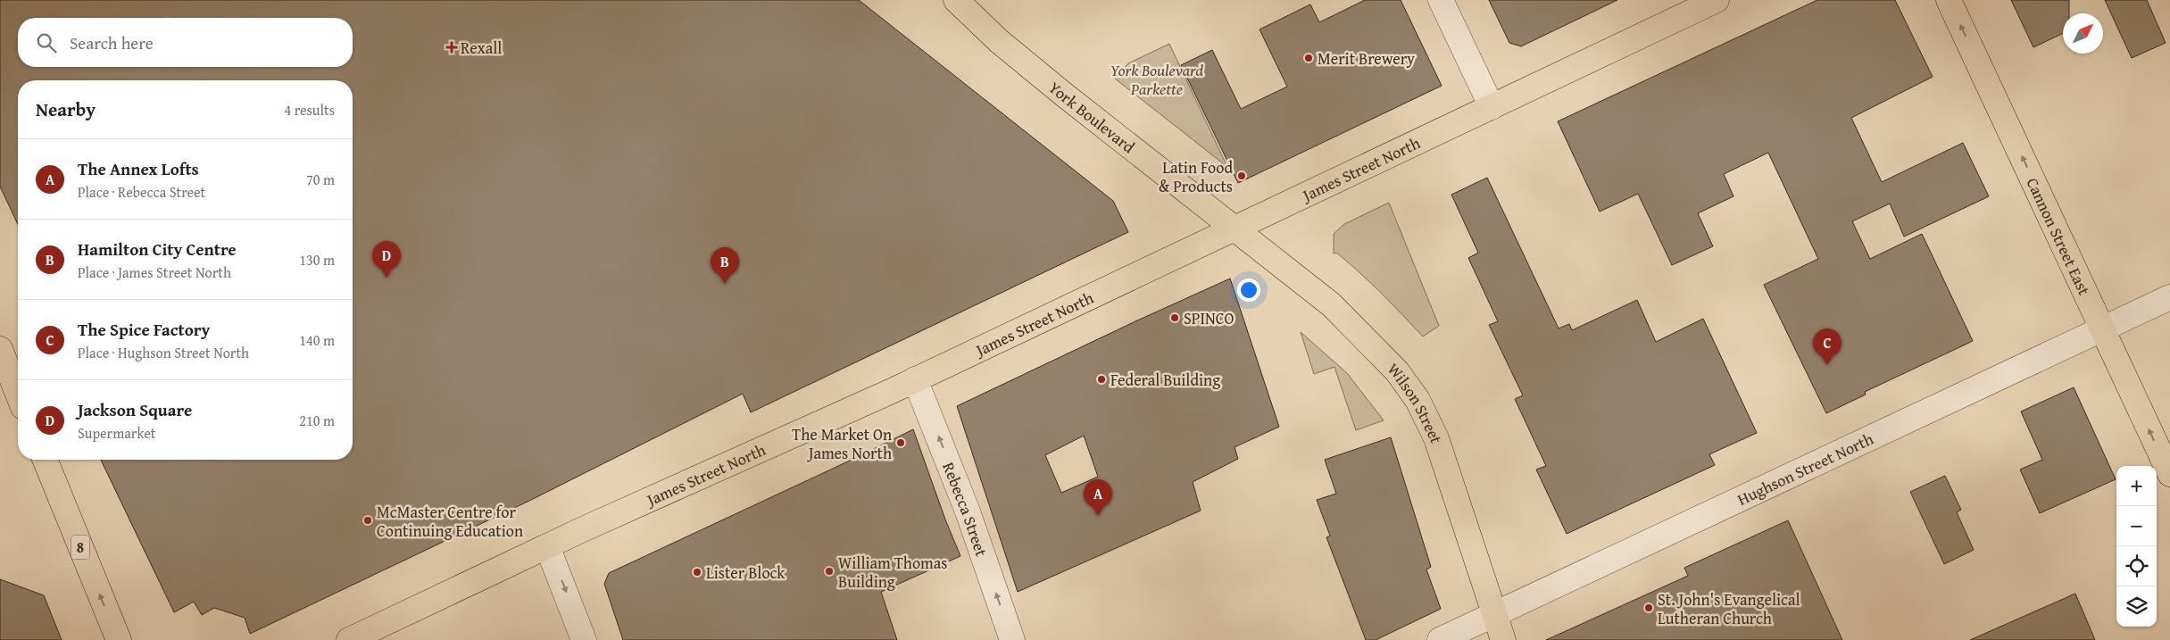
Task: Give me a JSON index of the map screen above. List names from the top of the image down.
{
  "streets": {
    "main road": [
      "York Boulevard",
      "James Street North",
      "Cannon Street East",
      "Wilson Street",
      "8"
    ],
    "street": ["Hughson Street North", "Rebecca Street"]
  },
  "crossings": [
    ["York Boulevard", "James Street North"],
    ["York Boulevard", "Wilson Street"],
    ["James Street North", "Wilson Street"],
    ["James Street North", "Rebecca Street"],
    ["Cannon Street East", "Hughson Street North"],
    ["Wilson Street", "Hughson Street North"]
  ],
  "one_way": ["Cannon Street East", "Rebecca Street"],
  "parks": ["York Boulevard Parkette"],
  "places": {
    "health": ["Rexall"],
    "other": [
      "Merit Brewery",
      "Latin Food & Products",
      "SPINCO",
      "Federal Building",
      "The Market On James North",
      "McMaster Centre for Continuing Education",
      "William Thomas Building",
      "Lister Block",
      "St. John's Evangelical Lutheran Church"
    ]
  },
  "north": "top right",
  "page": {
    "search": "Search here",
    "heading": ["Nearby", "4 results"],
    "list": [
      {
        "mark": "A",
        "name": "The Annex Lofts",
        "note": "Place · Rebecca Street",
        "value": "70 m"
      },
      {
        "mark": "B",
        "name": "Hamilton City Centre",
        "note": "Place · James Street North",
        "value": "130 m"
      },
      {
        "mark": "C",
        "name": "The Spice Factory",
        "note": "Place · Hughson Street North",
        "value": "140 m"
      },
      {
        "mark": "D",
        "name": "Jackson Square",
        "note": "Supermarket",
        "value": "210 m"
      }
    ],
    "pins": [
      "D",
      "B",
      "C",
      "A"
    ],
    "map_buttons": ["+", "−"]
  }
}
